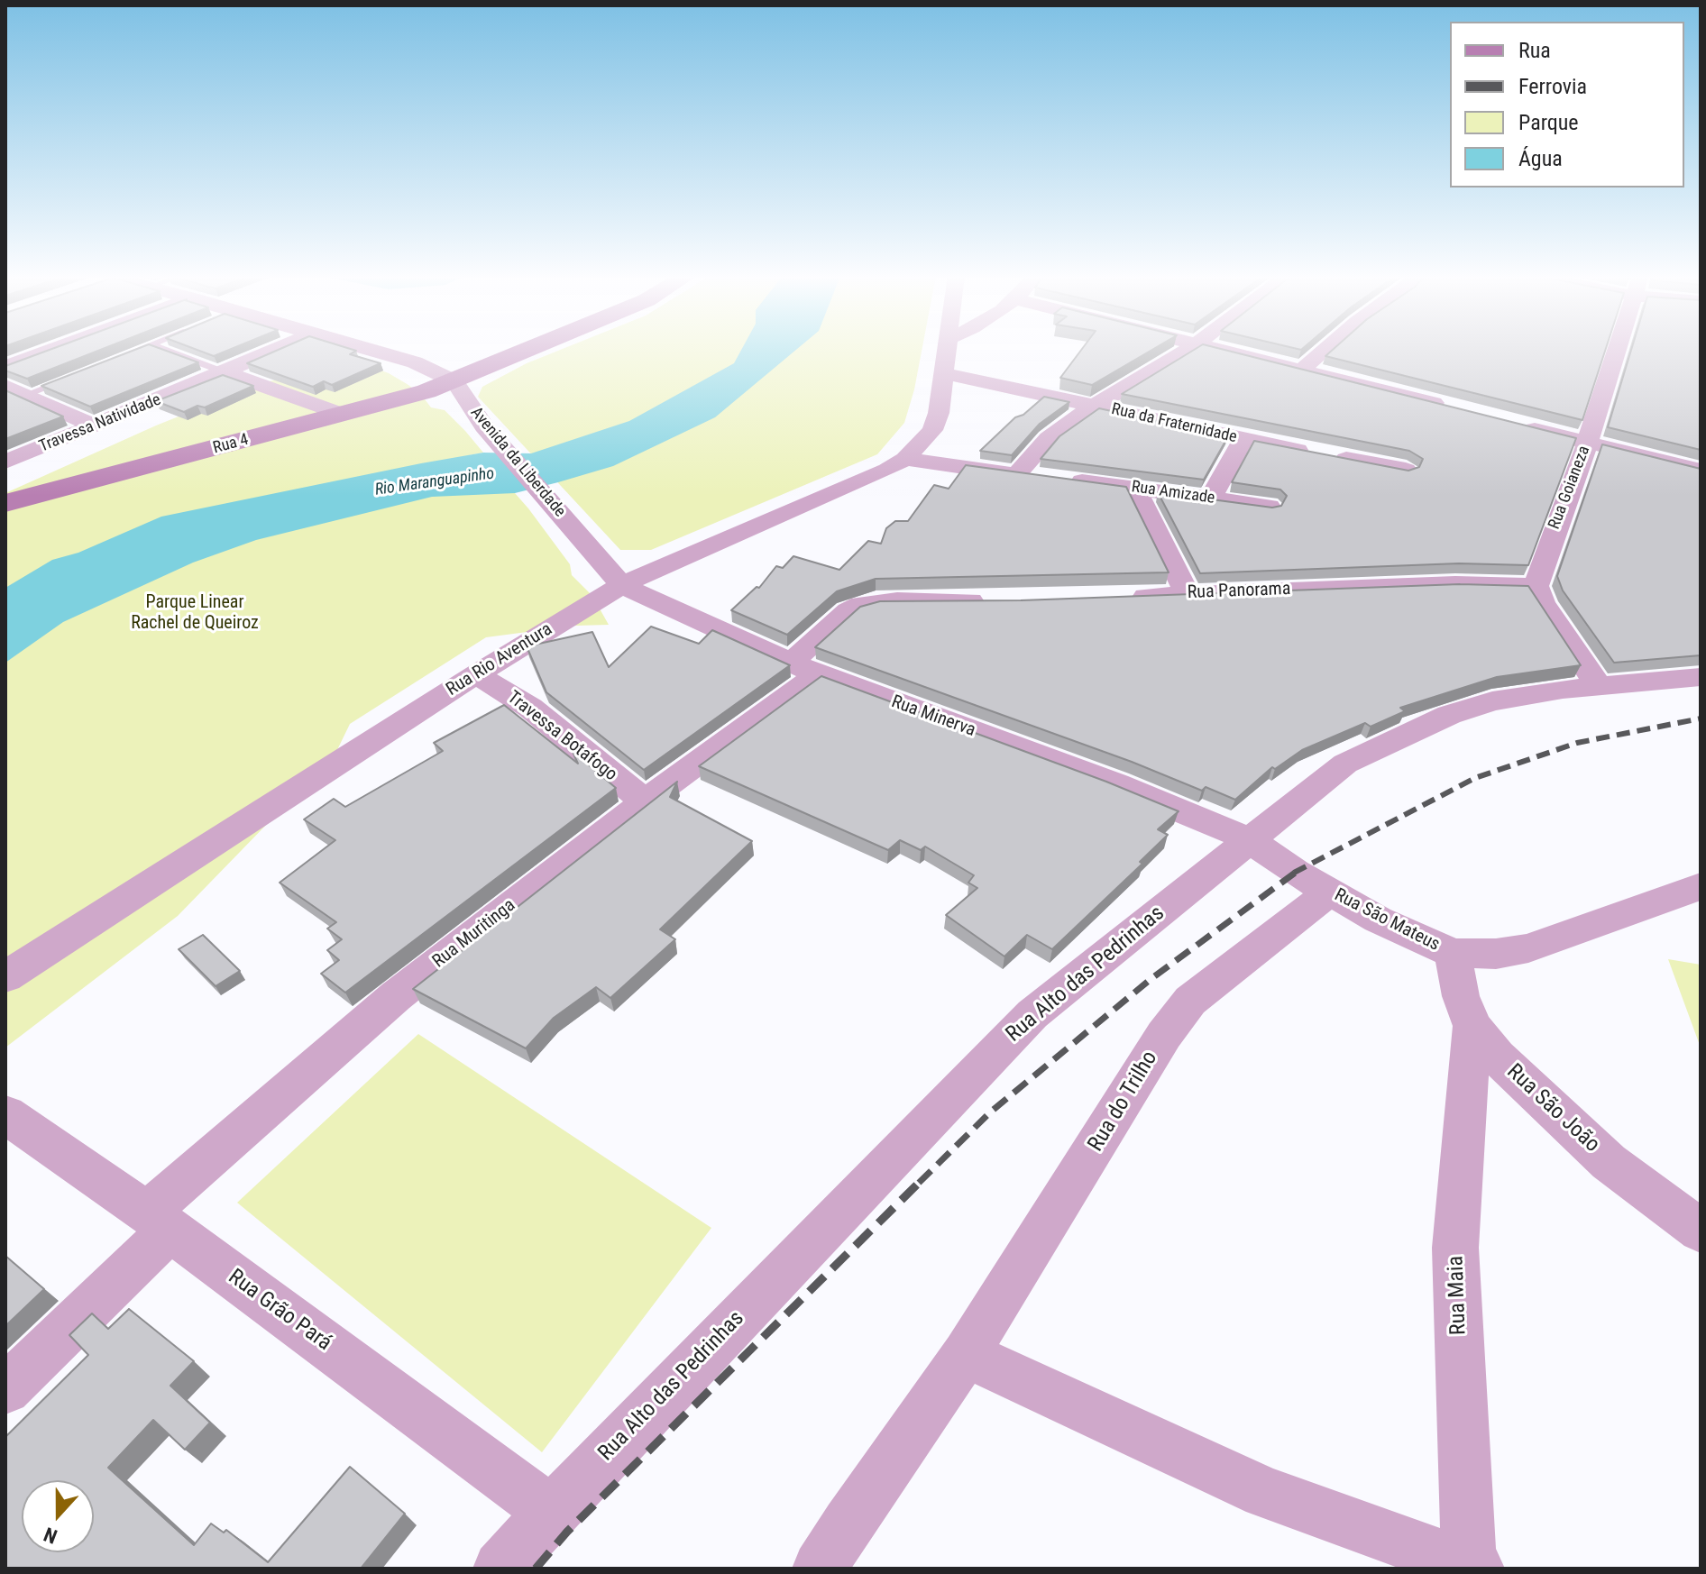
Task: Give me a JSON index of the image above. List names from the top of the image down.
{
  "streets": {
    "main road": ["Rua 4"],
    "street": [
      "Travessa Natividade",
      "Rua da Fraternidade",
      "Avenida da Liberdade",
      "Rua Goianeza",
      "Rua Amizade",
      "Rua Panorama",
      "Rua Rio Aventura",
      "Rua Minerva",
      "Travessa Botafogo",
      "Rua São Mateus",
      "Rua Muritinga",
      "Rua Alto das Pedrinhas",
      "Rua do Trilho",
      "Rua São João",
      "Rua Maia",
      "Rua Grão Pará"
    ]
  },
  "crossings": [
    ["Rua da Fraternidade", "Rua Rio Aventura"],
    ["Rua 4", "Avenida da Liberdade"],
    ["Avenida da Liberdade", "Rua Rio Aventura"],
    ["Avenida da Liberdade", "Rua Minerva"],
    ["Rua Goianeza", "Rua Panorama"],
    ["Rua Amizade", "Rua Rio Aventura"],
    ["Rua Rio Aventura", "Rua Minerva"],
    ["Rua Rio Aventura", "Travessa Botafogo"],
    ["Rua Minerva", "Rua São Mateus"],
    ["Rua Minerva", "Rua Muritinga"],
    ["Rua Minerva", "Rua Alto das Pedrinhas"],
    ["Travessa Botafogo", "Rua Muritinga"],
    ["Rua São Mateus", "Rua Alto das Pedrinhas"],
    ["Rua São Mateus", "Rua do Trilho"],
    ["Rua São Mateus", "Rua São João"],
    ["Rua Muritinga", "Rua Grão Pará"],
    ["Rua Alto das Pedrinhas", "Rua Grão Pará"],
    ["Rua São João", "Rua Maia"]
  ],
  "water": ["Rio Maranguapinho"],
  "parks": ["Parque Linear Rachel de Queiroz"],
  "legend": [
    "Rua",
    "Ferrovia",
    "Parque",
    "Água"
  ],
  "north": "bottom"
}
